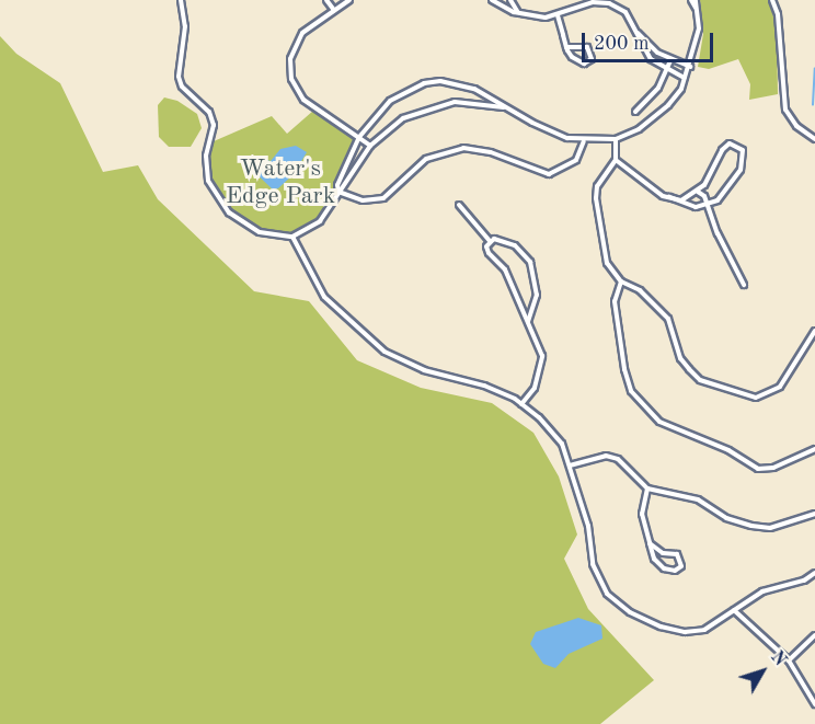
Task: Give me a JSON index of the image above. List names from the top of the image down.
{
  "parks": ["Water's Edge Park"],
  "scale_bar": "200 m",
  "north": "top right"
}
